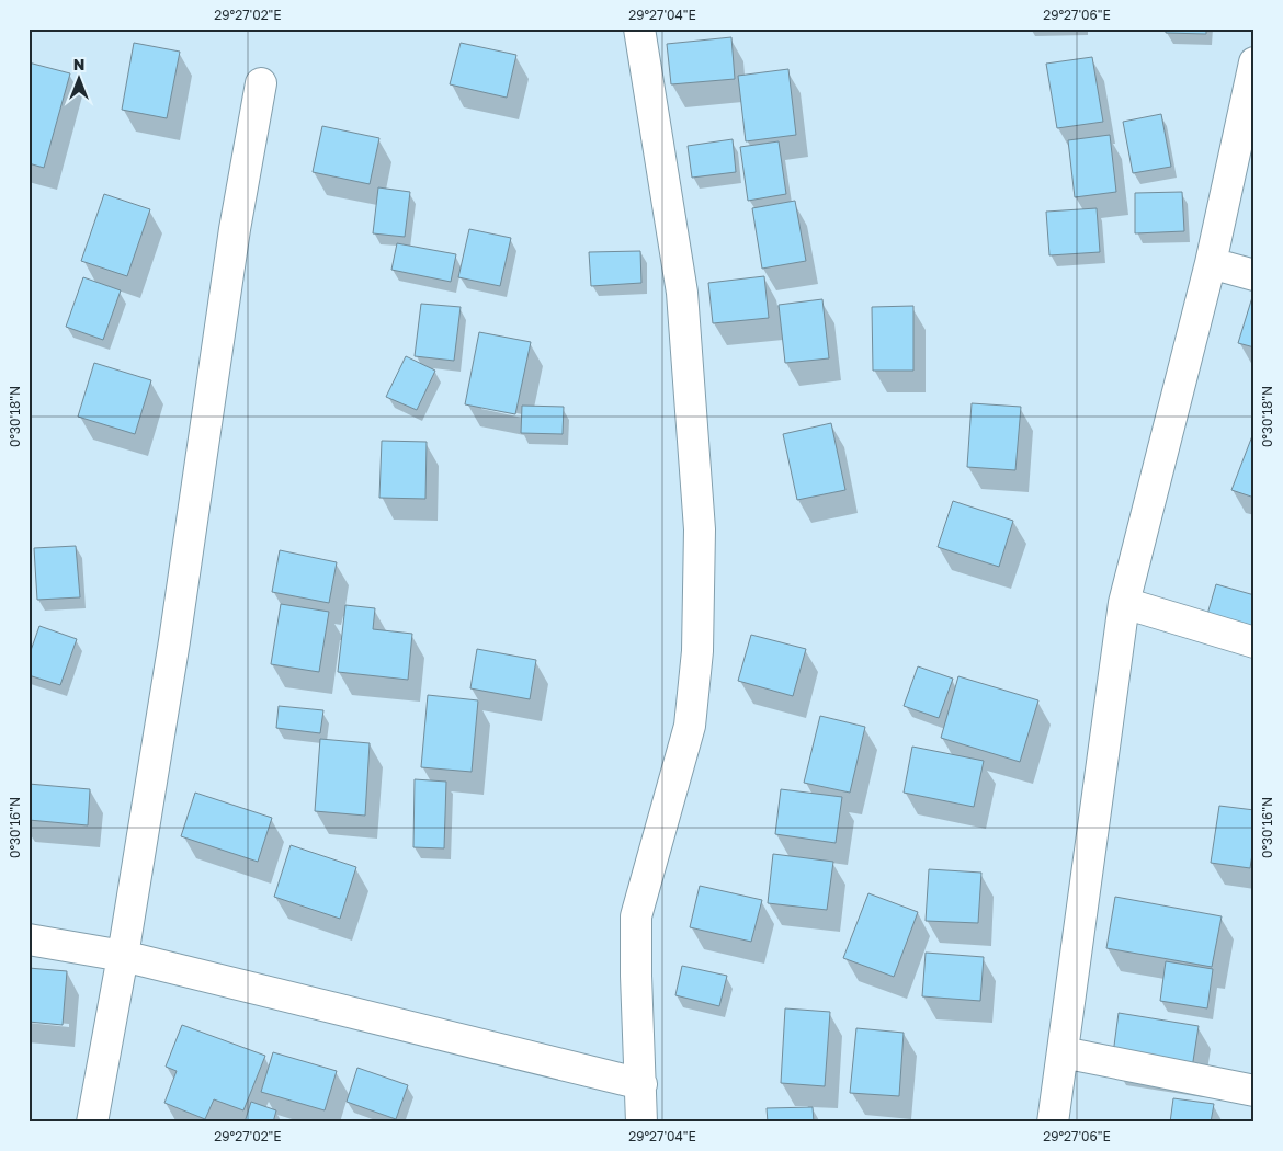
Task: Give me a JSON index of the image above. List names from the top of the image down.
{
  "north": "top",
  "coordinates": [
    "29°27'02\"E",
    "29°27'04\"E",
    "29°27'06\"E",
    "0°30'18\"N",
    "0°30'16\"N"
  ]
}
